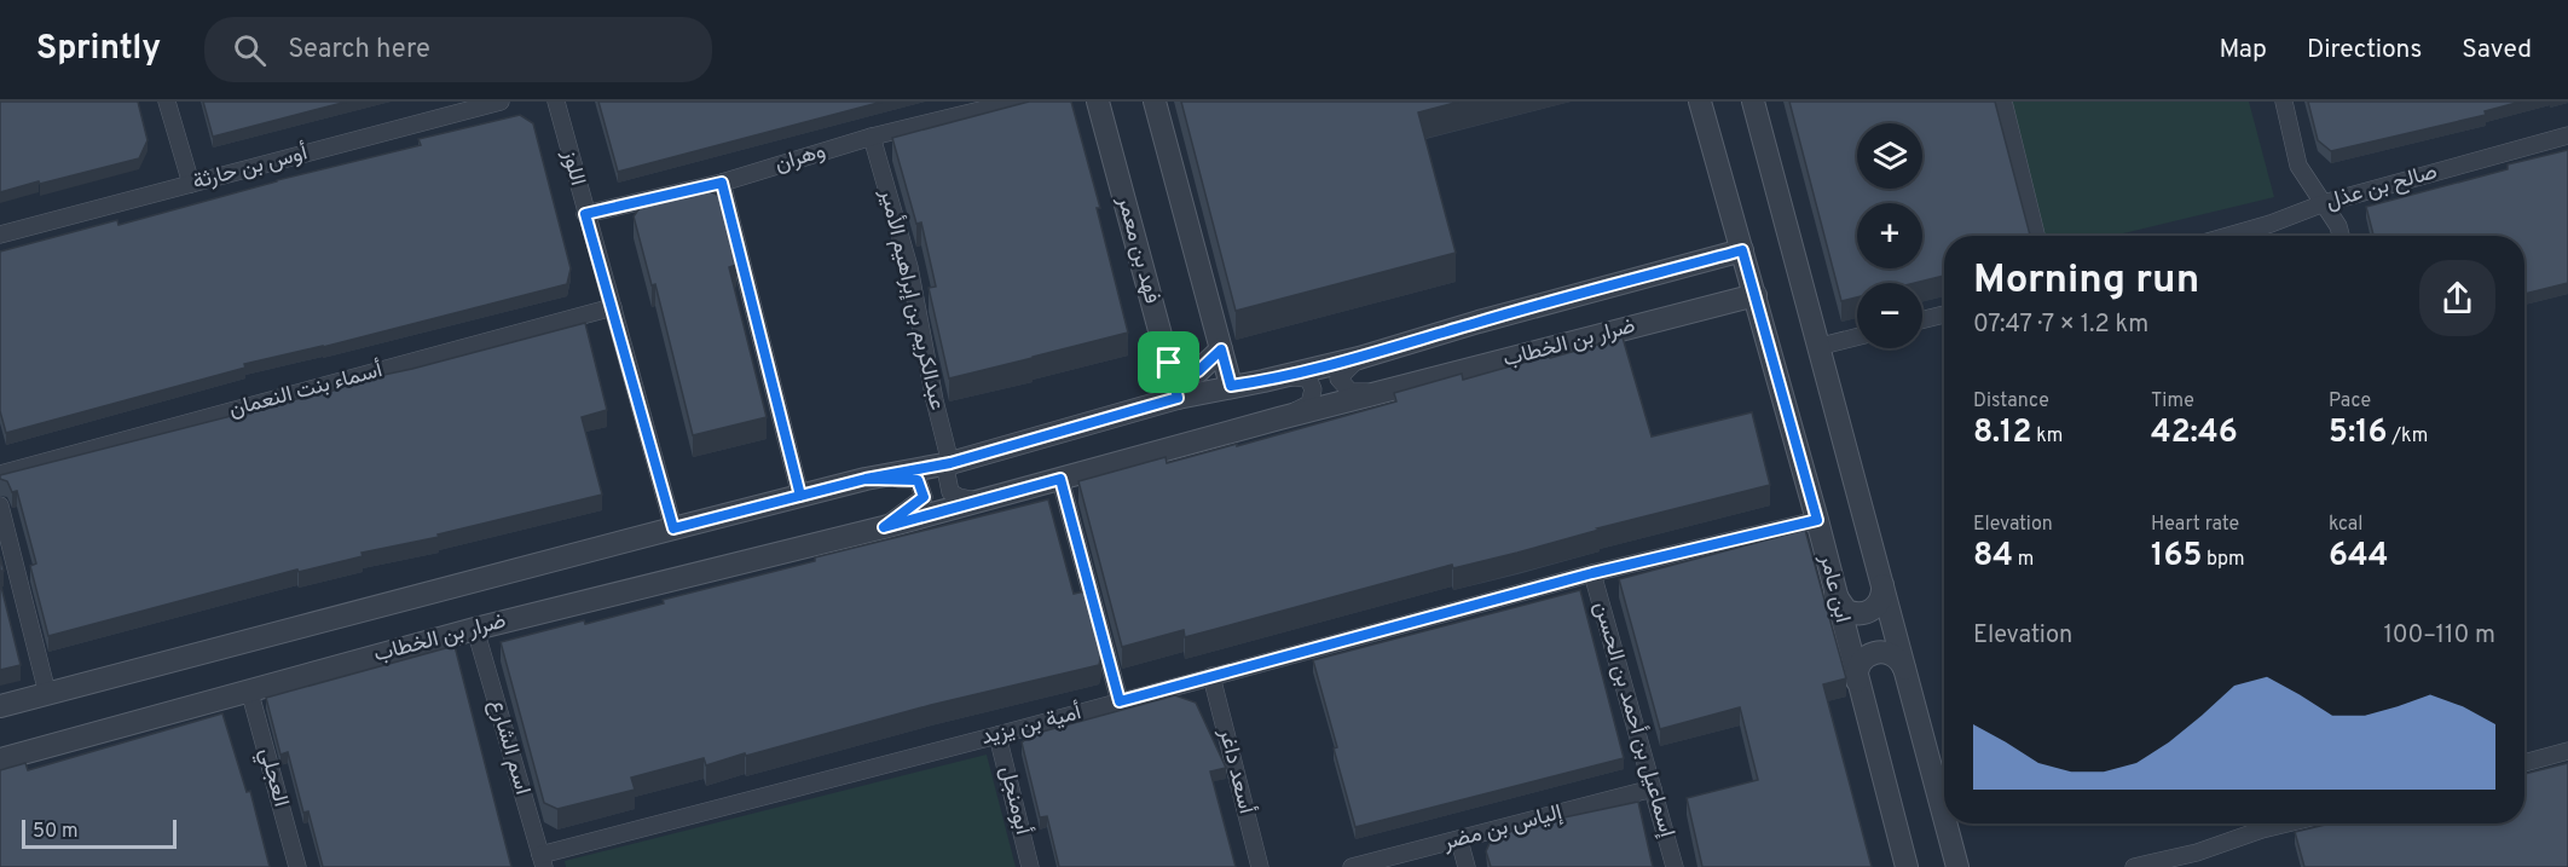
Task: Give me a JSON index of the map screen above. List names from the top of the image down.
{
  "streets": {
    "street": [
      "وهران",
      "أوس بن حارثة",
      "اللوز",
      "صالح بن عذل",
      "فهد بن معمر",
      "عبدالكريم بن إبراهيم الأمير",
      "ضرار بن الخطاب",
      "أسماء بنت النعمان",
      "ابن عامر",
      "إسماعيل بن أحمد بن الحسن",
      "أمية بن يزيد",
      "اسم الشارع",
      "أسعد داغر",
      "العجلي",
      "أبومنجل",
      "إلياس بن مضر"
    ]
  },
  "crossings": [
    ["وهران", "اللوز"],
    ["وهران", "عبدالكريم بن إبراهيم الأمير"],
    ["اللوز", "ضرار بن الخطاب"],
    ["اللوز", "أسماء بنت النعمان"],
    ["فهد بن معمر", "ضرار بن الخطاب"],
    ["عبدالكريم بن إبراهيم الأمير", "ضرار بن الخطاب"],
    ["ضرار بن الخطاب", "ابن عامر"],
    ["ضرار بن الخطاب", "اسم الشارع"],
    ["ضرار بن الخطاب", "العجلي"],
    ["ابن عامر", "أمية بن يزيد"],
    ["إسماعيل بن أحمد بن الحسن", "أمية بن يزيد"],
    ["إسماعيل بن أحمد بن الحسن", "إلياس بن مضر"],
    ["أمية بن يزيد", "اسم الشارع"],
    ["أمية بن يزيد", "أسعد داغر"],
    ["أمية بن يزيد", "أبومنجل"]
  ],
  "scale_bar": "50 m",
  "page": {
    "header": "Sprintly",
    "search": "Search here",
    "nav": ["Map", "Directions", "Saved"],
    "map_buttons": ["+", "−"],
    "heading": ["Morning run", "07:47 · 7 × 1.2 km"],
    "stats": [
      ["Distance", "8.12 km"],
      ["Time", "42:46"],
      ["Pace", "5:16 /km"],
      ["Elevation", "84 m"],
      ["Heart rate", "165 bpm"],
      ["kcal", "644"]
    ],
    "chart": ["Elevation", "100–110 m"],
    "scale": "50 m"
  }
}
